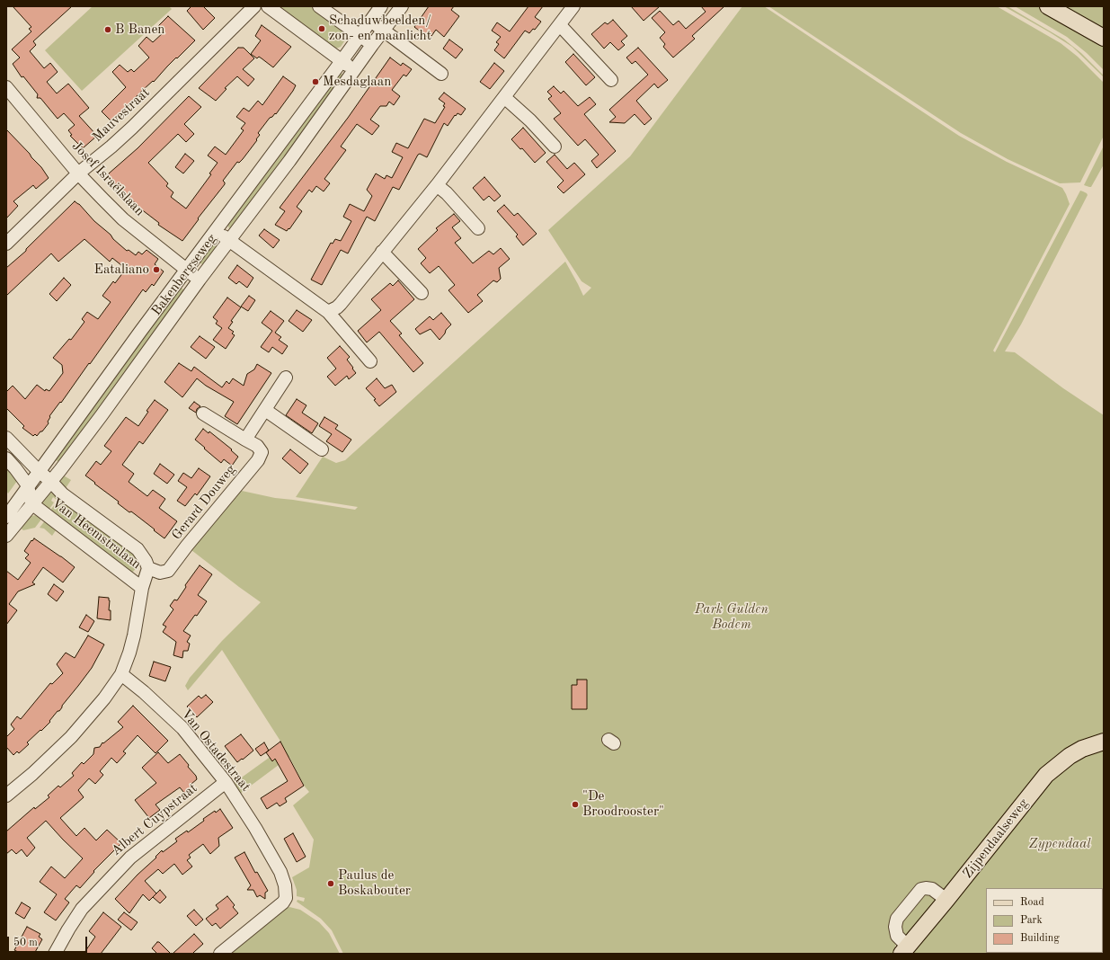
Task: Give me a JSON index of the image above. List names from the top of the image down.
{
  "streets": {
    "main road": ["Zijpendaalseweg"],
    "street": [
      "Mauvestraat",
      "Josef Israëlslaan",
      "Bakenbergseweg",
      "Gerard Douweg",
      "Van Heemstralaan",
      "Van Ostadestraat",
      "Albert Cuypstraat"
    ]
  },
  "crossings": [
    ["Mauvestraat", "Josef Israëlslaan"],
    ["Josef Israëlslaan", "Bakenbergseweg"],
    ["Bakenbergseweg", "Van Heemstralaan"],
    ["Gerard Douweg", "Van Heemstralaan"],
    ["Van Heemstralaan", "Van Ostadestraat"],
    ["Van Ostadestraat", "Albert Cuypstraat"]
  ],
  "parks": ["Park Gulden Bodem", "Zypendaal"],
  "places": [
    "Schaduwbeelden/ zon- en maanlicht",
    "B Banen",
    "Mesdaglaan",
    "Eataliano",
    "\"De Broodrooster\"",
    "Paulus de Boskabouter"
  ],
  "legend": ["Road", "Park", "Building"],
  "scale_bar": "50 m"
}
